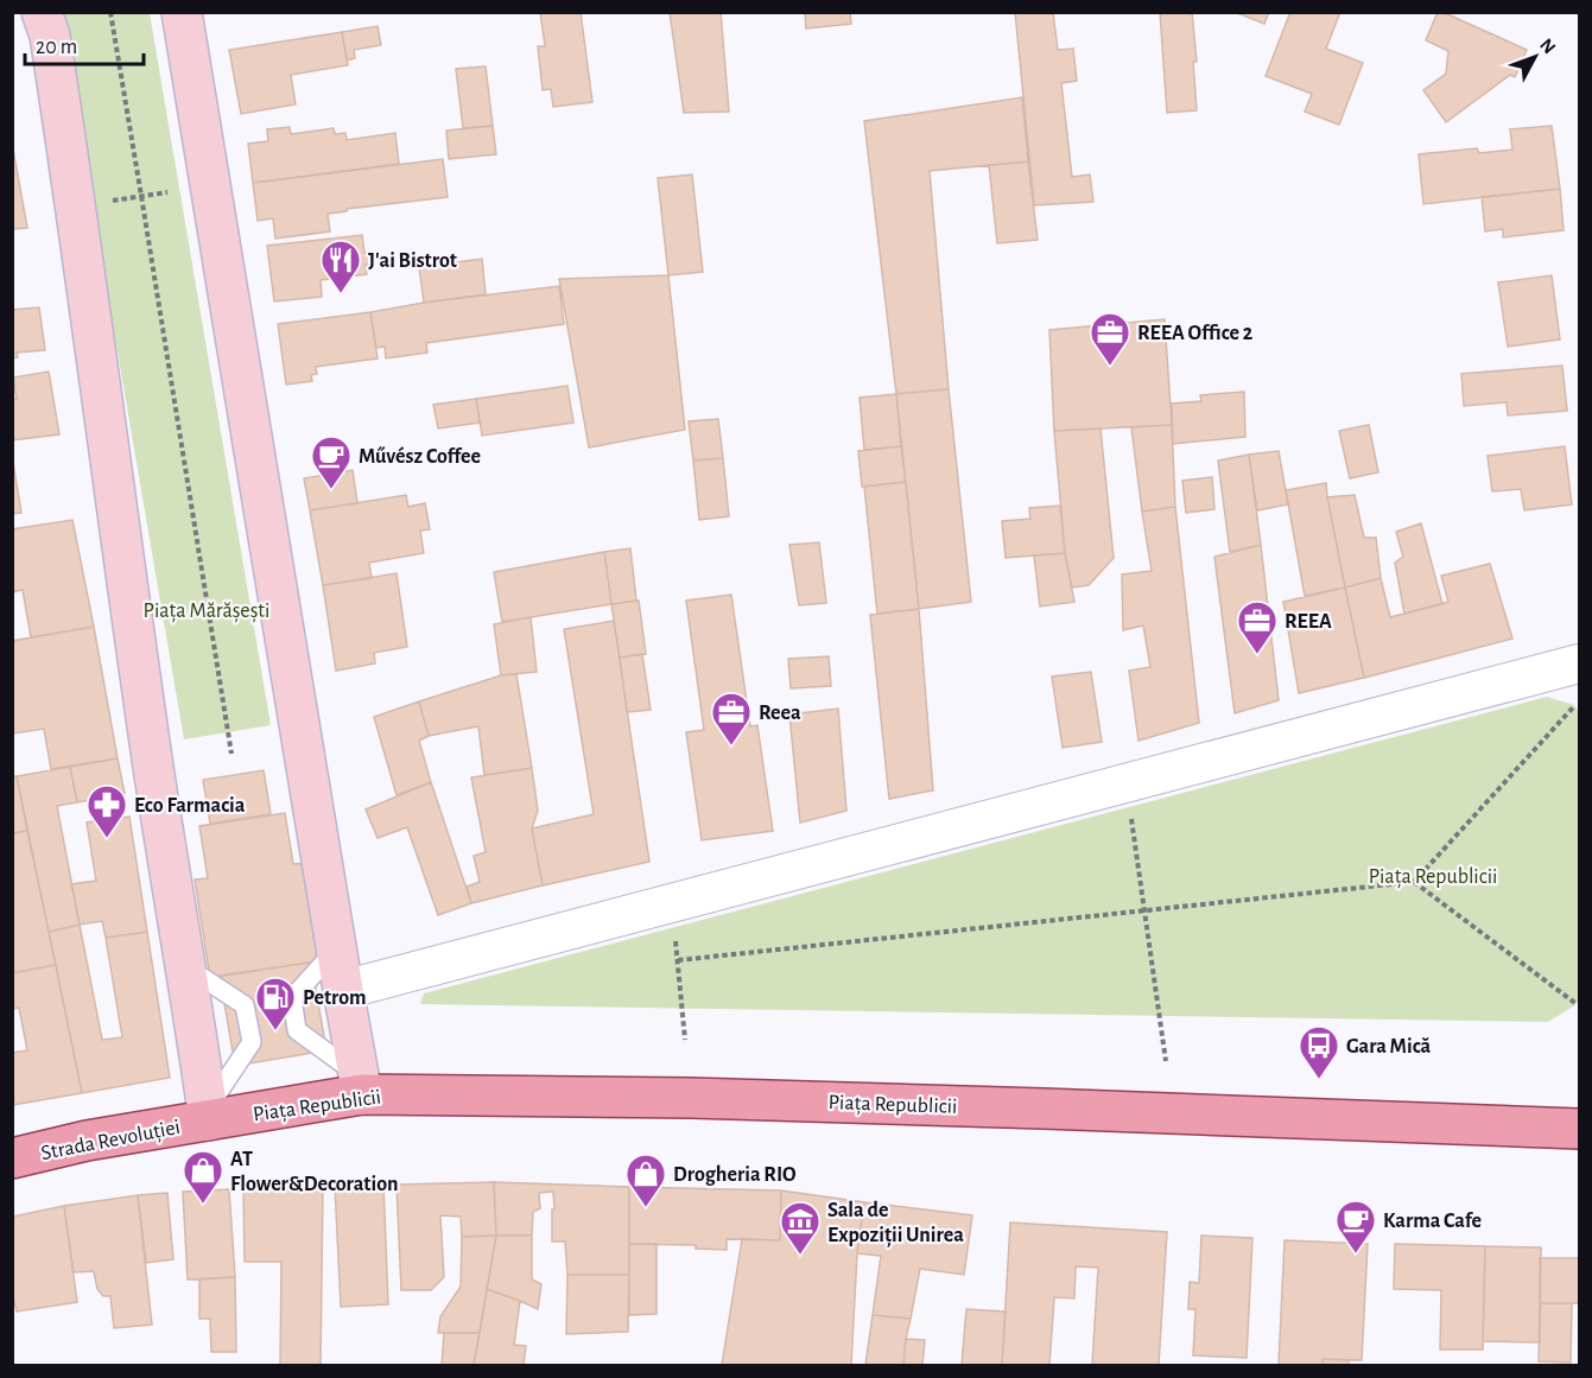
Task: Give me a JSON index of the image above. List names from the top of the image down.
{
  "streets": {
    "main road": ["Piața Republicii", "Strada Revoluției"]
  },
  "crossings": [
    ["Piața Republicii", "Strada Revoluției"]
  ],
  "parks": ["Piața Mărășești", "Piața Republicii"],
  "places": {
    "restaurant": ["J'ai Bistrot"],
    "office": ["REEA Office 2", "REEA", "Reea"],
    "cafe": ["Művész Coffee", "Karma Cafe"],
    "pharmacy": ["Eco Farmacia"],
    "fuel station": ["Petrom"],
    "bus stop": ["Gara Mică"],
    "shop": ["AT Flower&Decoration", "Drogheria RIO"],
    "museum": ["Sala de Expoziții Unirea"]
  },
  "scale_bar": "20 m",
  "north": "top right"
}
